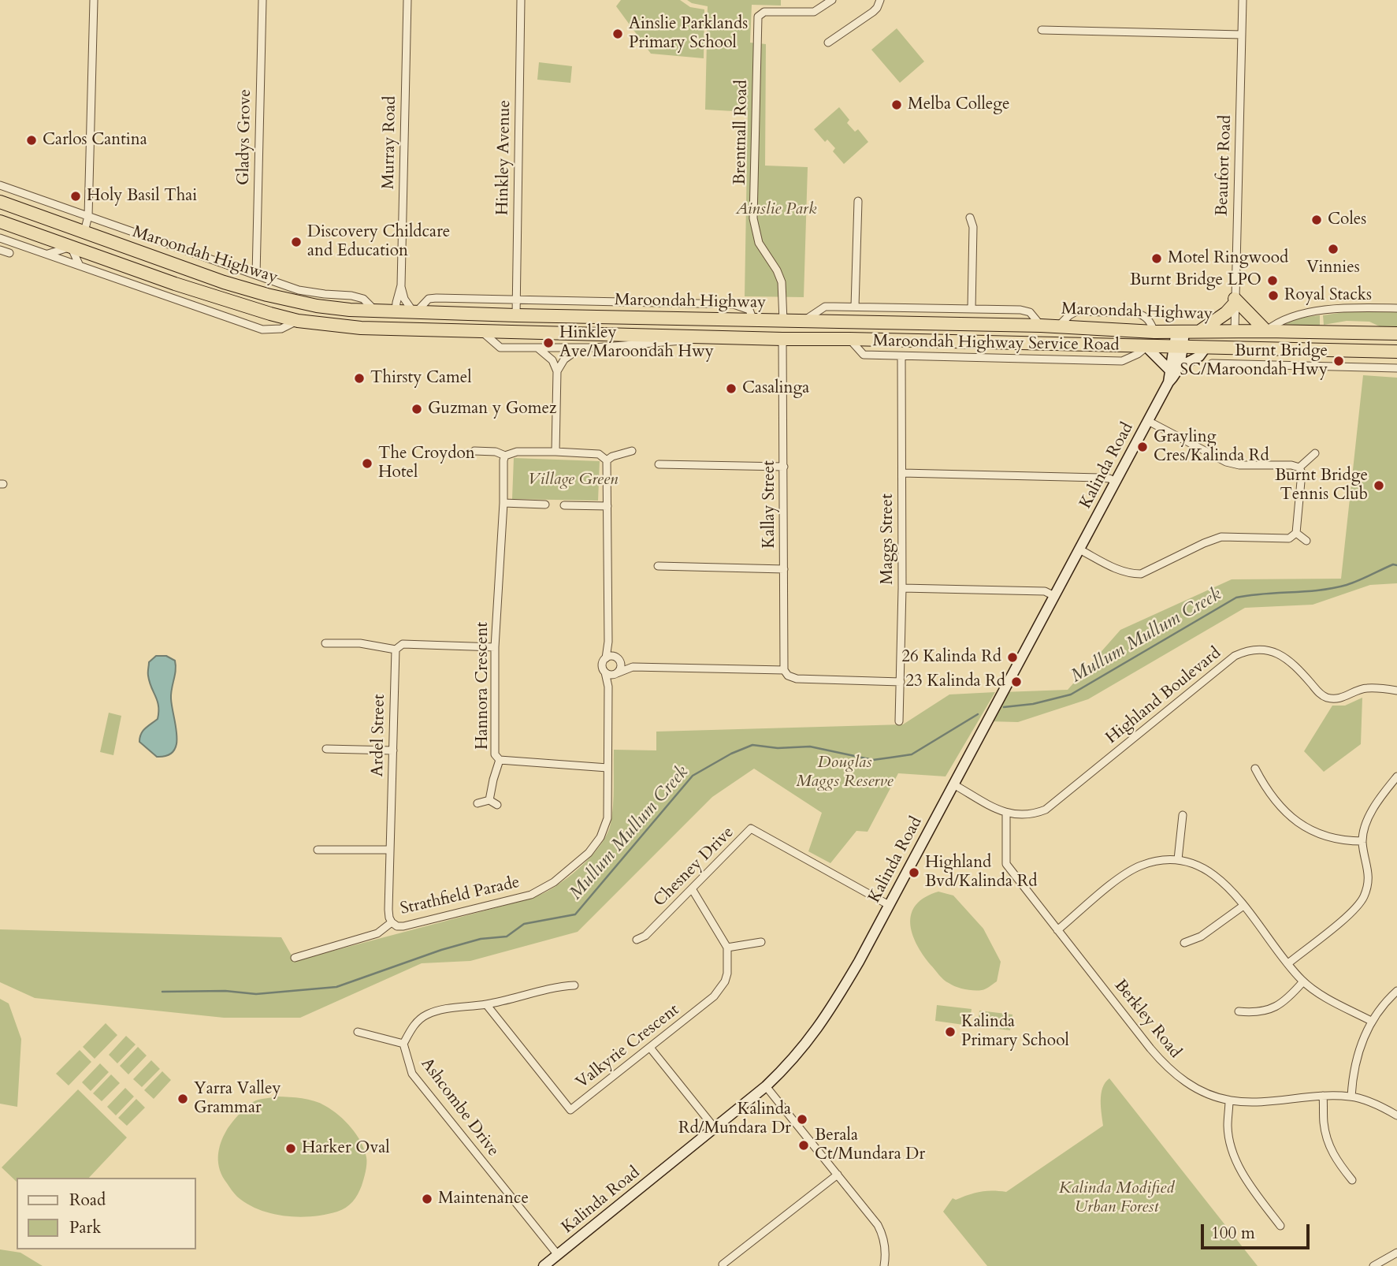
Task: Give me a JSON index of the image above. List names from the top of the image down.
{
  "streets": {
    "highway": ["Maroondah Highway"],
    "street": [
      "Brentnall Road",
      "Gladys Grove",
      "Murray Road",
      "Hinkley Avenue",
      "Beaufort Road",
      "Maroondah Highway Service Road",
      "Kalinda Road",
      "Kallay Street",
      "Maggs Street",
      "Hannora Crescent",
      "Highland Boulevard",
      "Ardel Street",
      "Chesney Drive",
      "Strathfield Parade",
      "Berkley Road",
      "Valkyrie Crescent",
      "Ashcombe Drive"
    ]
  },
  "crossings": [
    ["Brentnall Road", "Maroondah Highway"],
    ["Murray Road", "Maroondah Highway"],
    ["Hinkley Avenue", "Maroondah Highway"],
    ["Beaufort Road", "Maroondah Highway"],
    ["Maroondah Highway", "Maroondah Highway Service Road"],
    ["Maroondah Highway", "Kalinda Road"],
    ["Maroondah Highway", "Kallay Street"],
    ["Maroondah Highway Service Road", "Maggs Street"],
    ["Kalinda Road", "Highland Boulevard"],
    ["Kalinda Road", "Chesney Drive"],
    ["Kalinda Road", "Ashcombe Drive"],
    ["Hannora Crescent", "Strathfield Parade"],
    ["Highland Boulevard", "Berkley Road"],
    ["Ardel Street", "Strathfield Parade"]
  ],
  "water": ["Mullum Mullum Creek"],
  "parks": [
    "Ainslie Park",
    "Village Green",
    "Douglas Maggs Reserve",
    "Kalinda Modified Urban Forest"
  ],
  "places": [
    "Ainslie Parklands Primary School",
    "Melba College",
    "Carlos Cantina",
    "Holy Basil Thai",
    "Coles",
    "Discovery Childcare and Education",
    "Vinnies",
    "Motel Ringwood",
    "Burnt Bridge LPO",
    "Royal Stacks",
    "Hinkley Ave/Maroondah Hwy",
    "Burnt Bridge SC/Maroondah Hwy",
    "Thirsty Camel",
    "Casalinga",
    "Guzman y Gomez",
    "Grayling Cres/Kalinda Rd",
    "The Croydon Hotel",
    "Burnt Bridge Tennis Club",
    "26 Kalinda Rd",
    "23 Kalinda Rd",
    "Highland Bvd/Kalinda Rd",
    "Kalinda Primary School",
    "Yarra Valley Grammar",
    "Kalinda Rd/Mundara Dr",
    "Berala Ct/Mundara Dr",
    "Harker Oval",
    "Maintenance"
  ],
  "legend": ["Road", "Park"],
  "scale_bar": "100 m"
}
